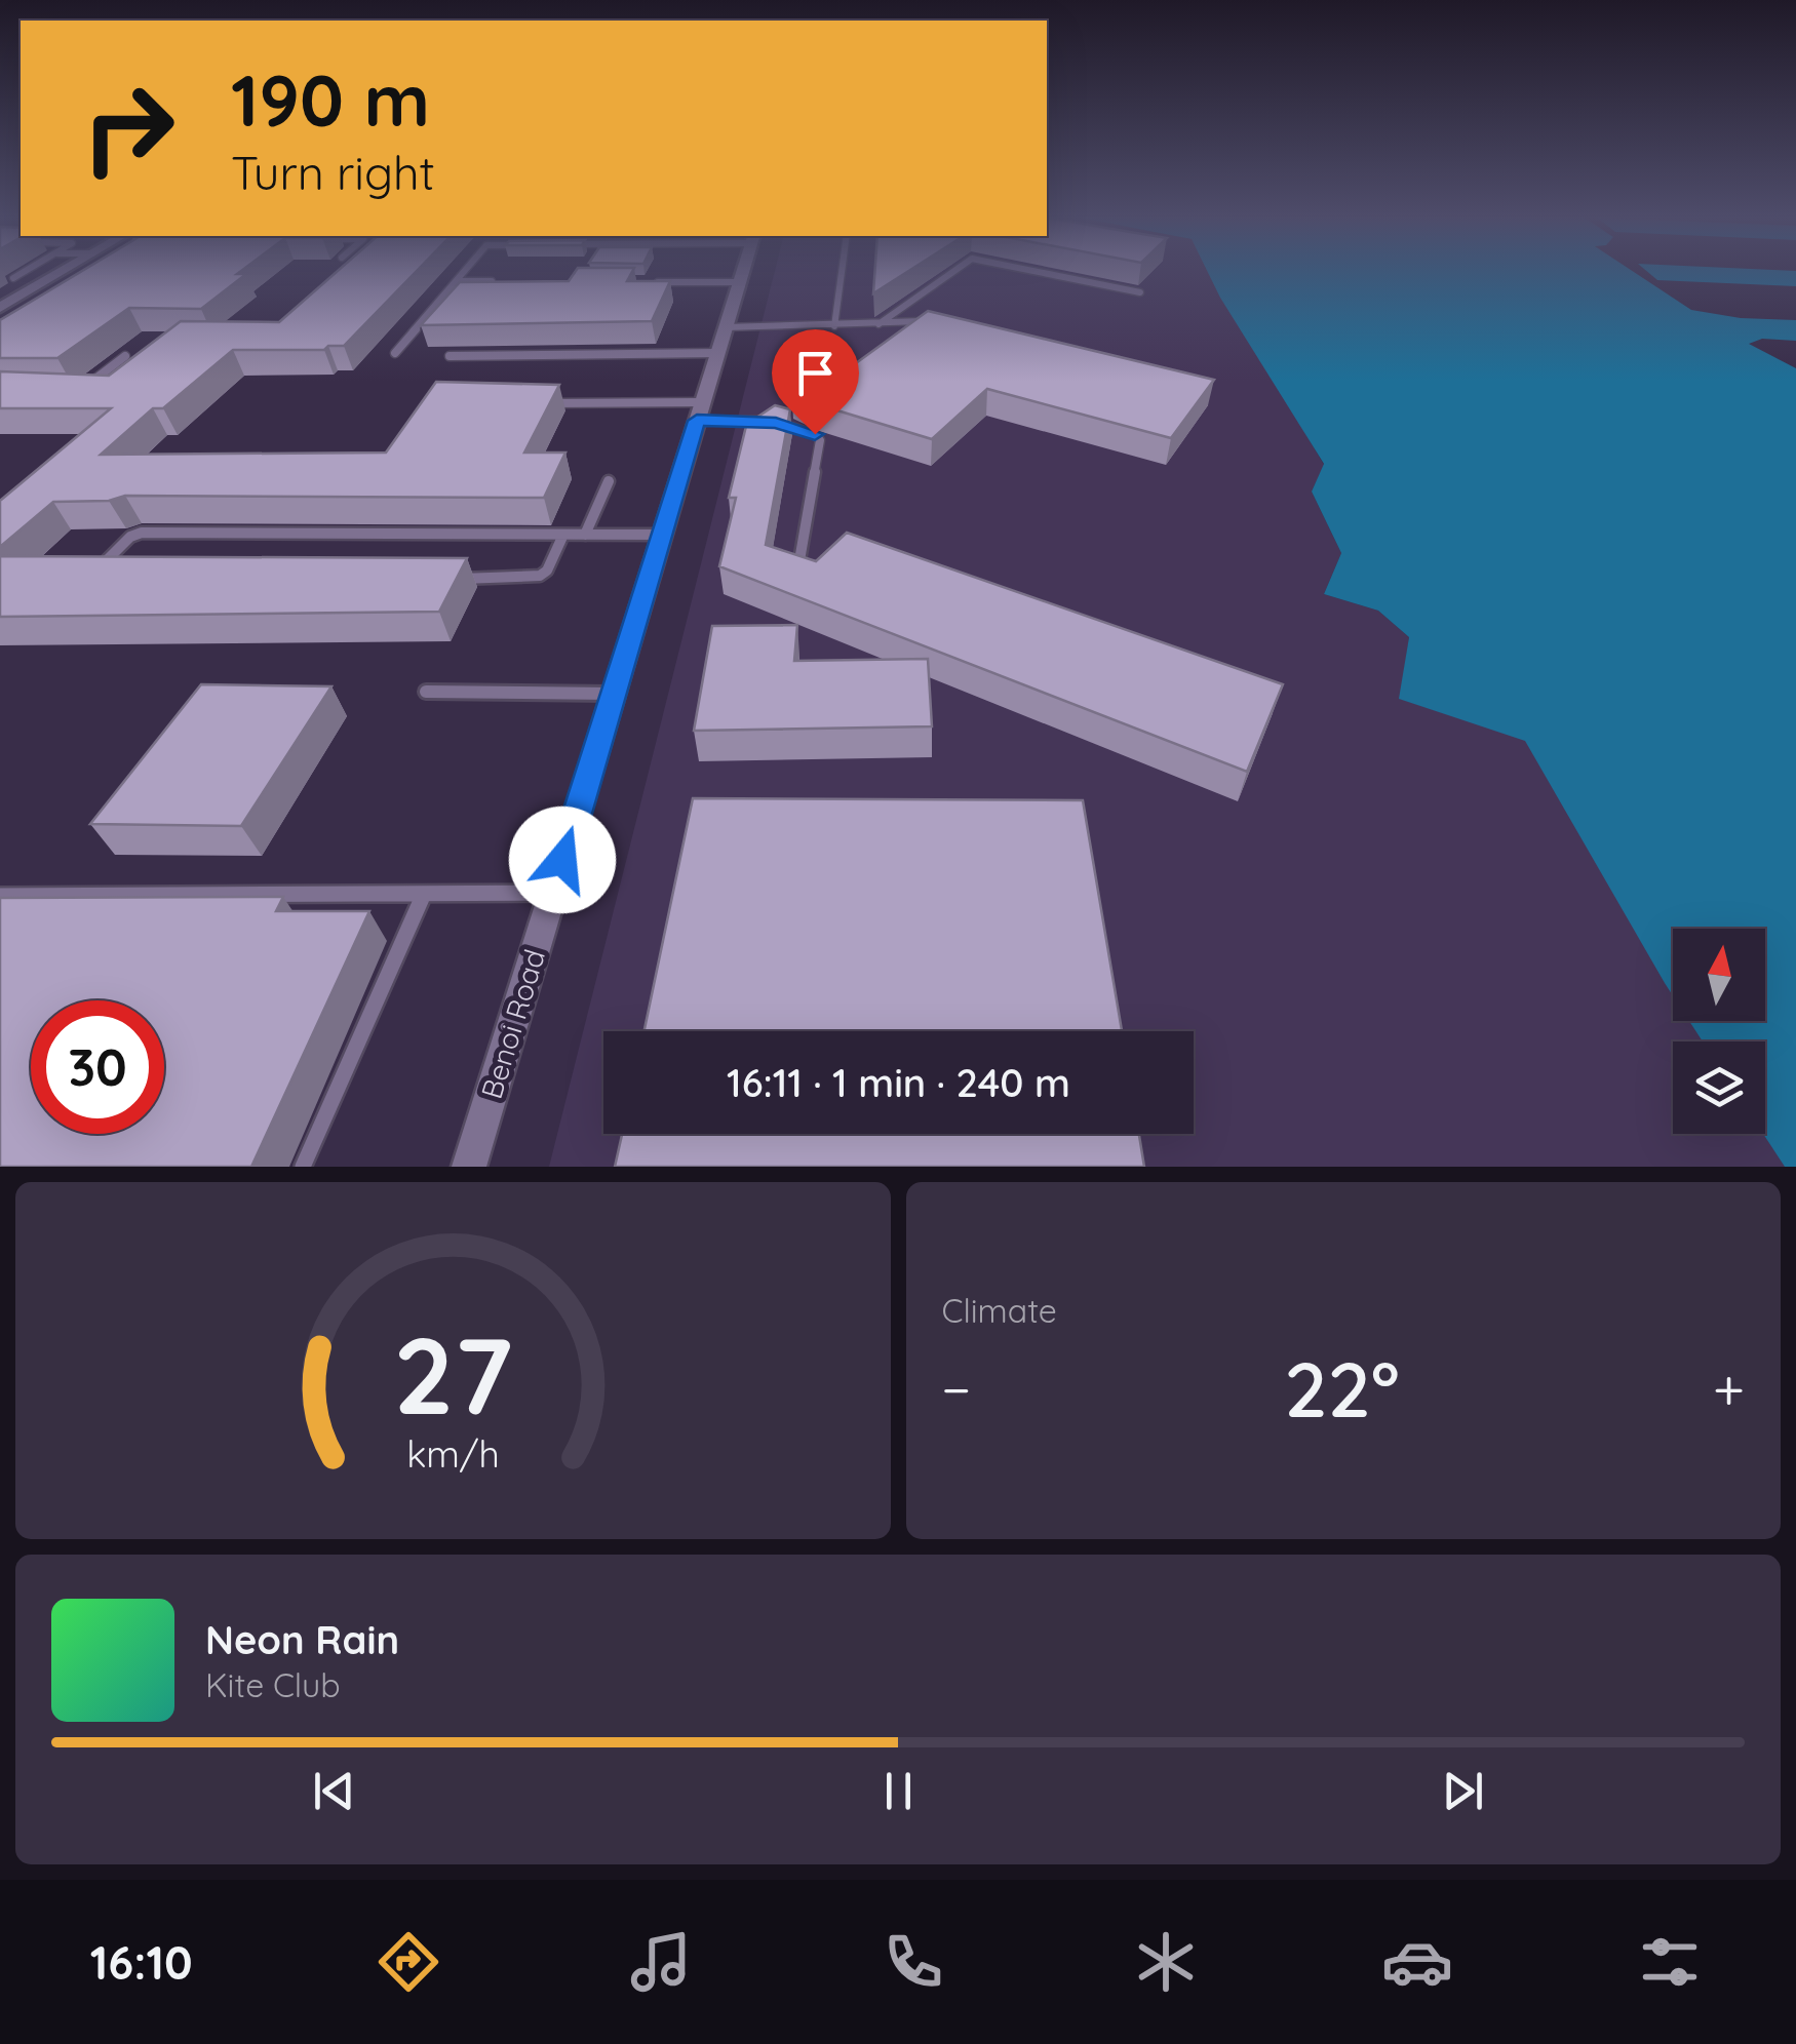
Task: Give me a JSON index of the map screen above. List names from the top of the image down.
{
  "streets": {
    "street": ["Benoi Road"]
  },
  "north": "top",
  "page": {
    "turn": ["190 m", "Turn right"],
    "limit": "30",
    "trip": "16:11 · 1 min · 240 m",
    "tile": "Climate",
    "heat": ["−", "22°", "+"],
    "song": ["Neon Rain", "Kite Club"],
    "tabs": "16:10",
    "gauge": ["27", "km/h"]
  }
}
